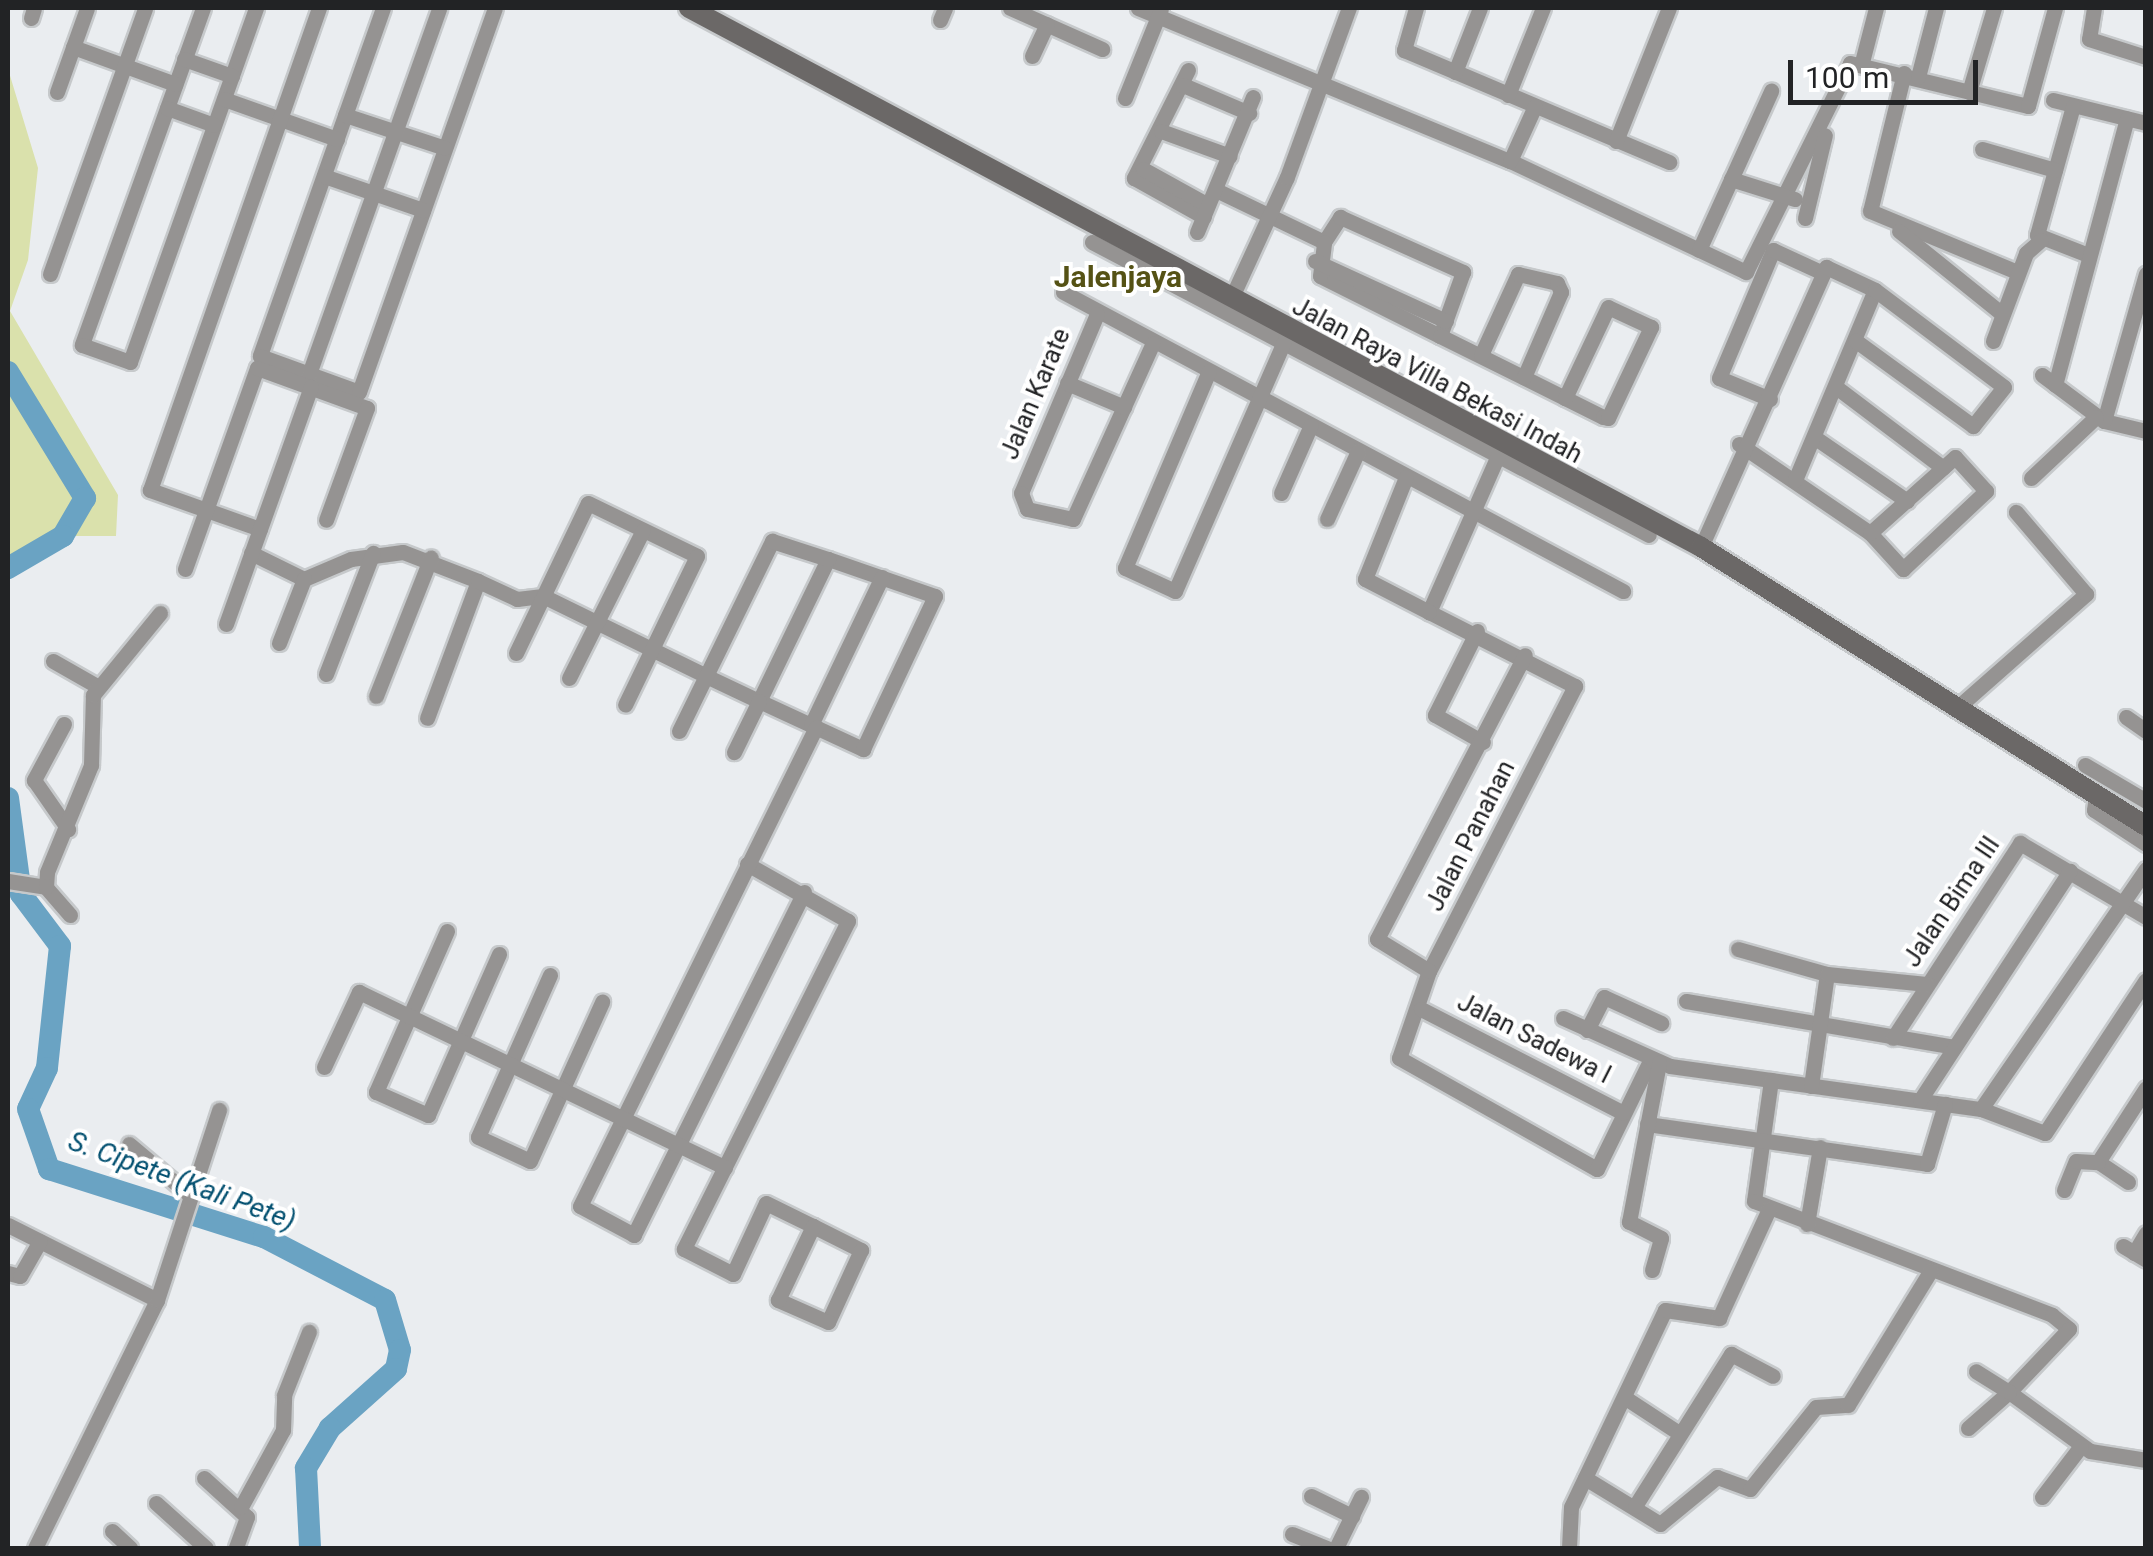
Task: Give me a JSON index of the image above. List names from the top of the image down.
{
  "streets": {
    "main road": ["Jalan Raya Villa Bekasi Indah"],
    "street": [
      "Jalan Karate",
      "Jalan Panahan",
      "Jalan Bima III",
      "Jalan Sadewa I"
    ]
  },
  "crossings": [
    ["Jalan Panahan", "Jalan Sadewa I"]
  ],
  "districts": ["Jalenjaya"],
  "water": ["S. Cipete (Kali Pete)"],
  "scale_bar": "100 m"
}
